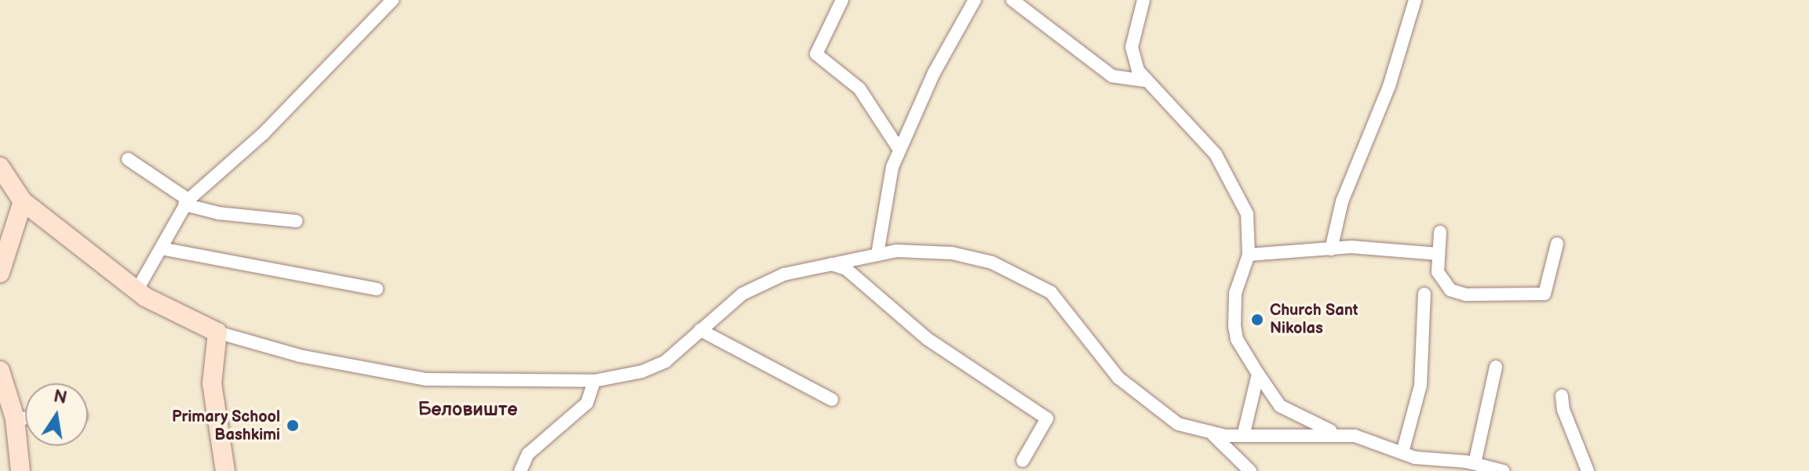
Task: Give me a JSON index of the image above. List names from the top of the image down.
{
  "districts": ["Беловиште"],
  "places": ["Church Sant Nikolas", "Primary School Bashkimi"],
  "north": "top"
}
